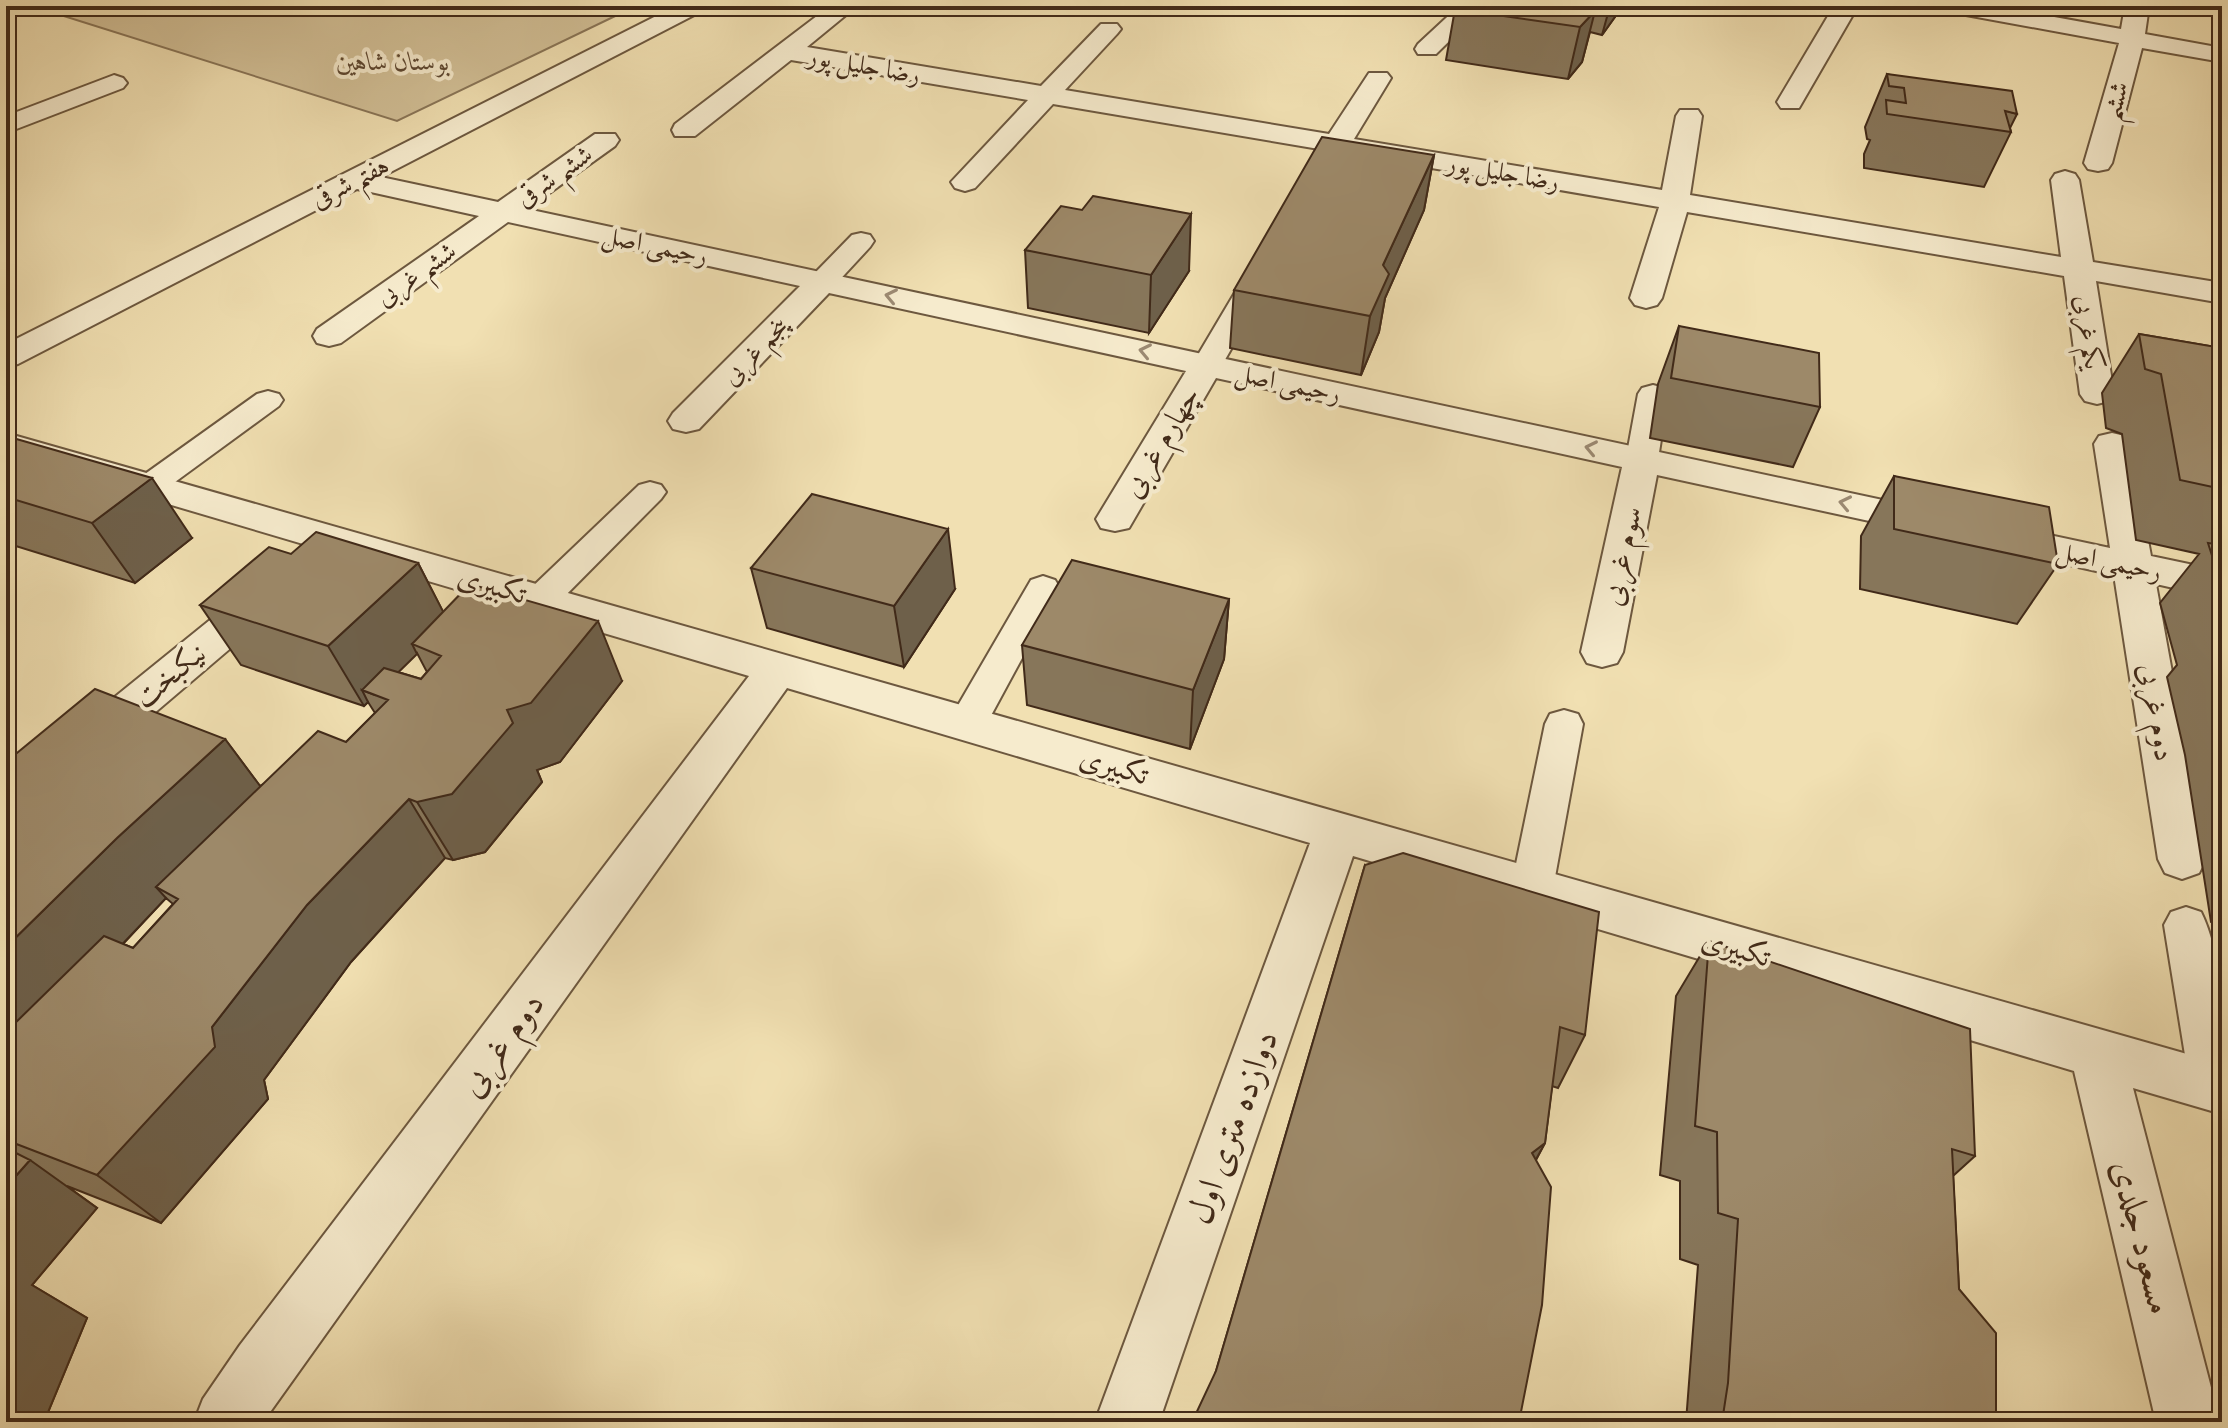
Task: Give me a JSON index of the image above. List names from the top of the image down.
{
  "streets": {
    "street": [
      "رضا جلیل پور",
      "ششم",
      "ششم شرقی",
      "هفتم شرقی",
      "رحیمی اصل",
      "ششم غربی",
      "یکم غربی",
      "پنجم غربی",
      "چهارم غربی",
      "سوم غربی",
      "تکبیری",
      "نیکبخت",
      "دوم غربی",
      "دوازده متری اول",
      "مسعود جلدی"
    ]
  },
  "crossings": [
    ["رضا جلیل پور", "یکم غربی"],
    ["ششم شرقی", "رحیمی اصل"],
    ["ششم شرقی", "ششم غربی"],
    ["هفتم شرقی", "رحیمی اصل"],
    ["رحیمی اصل", "ششم غربی"],
    ["رحیمی اصل", "پنجم غربی"],
    ["رحیمی اصل", "چهارم غربی"],
    ["رحیمی اصل", "سوم غربی"],
    ["رحیمی اصل", "دوم غربی"],
    ["تکبیری", "نیکبخت"],
    ["تکبیری", "دوم غربی"],
    ["تکبیری", "دوازده متری اول"],
    ["تکبیری", "مسعود جلدی"]
  ],
  "one_way": ["رحیمی اصل"],
  "parks": ["بوستان شاهین"]
}
